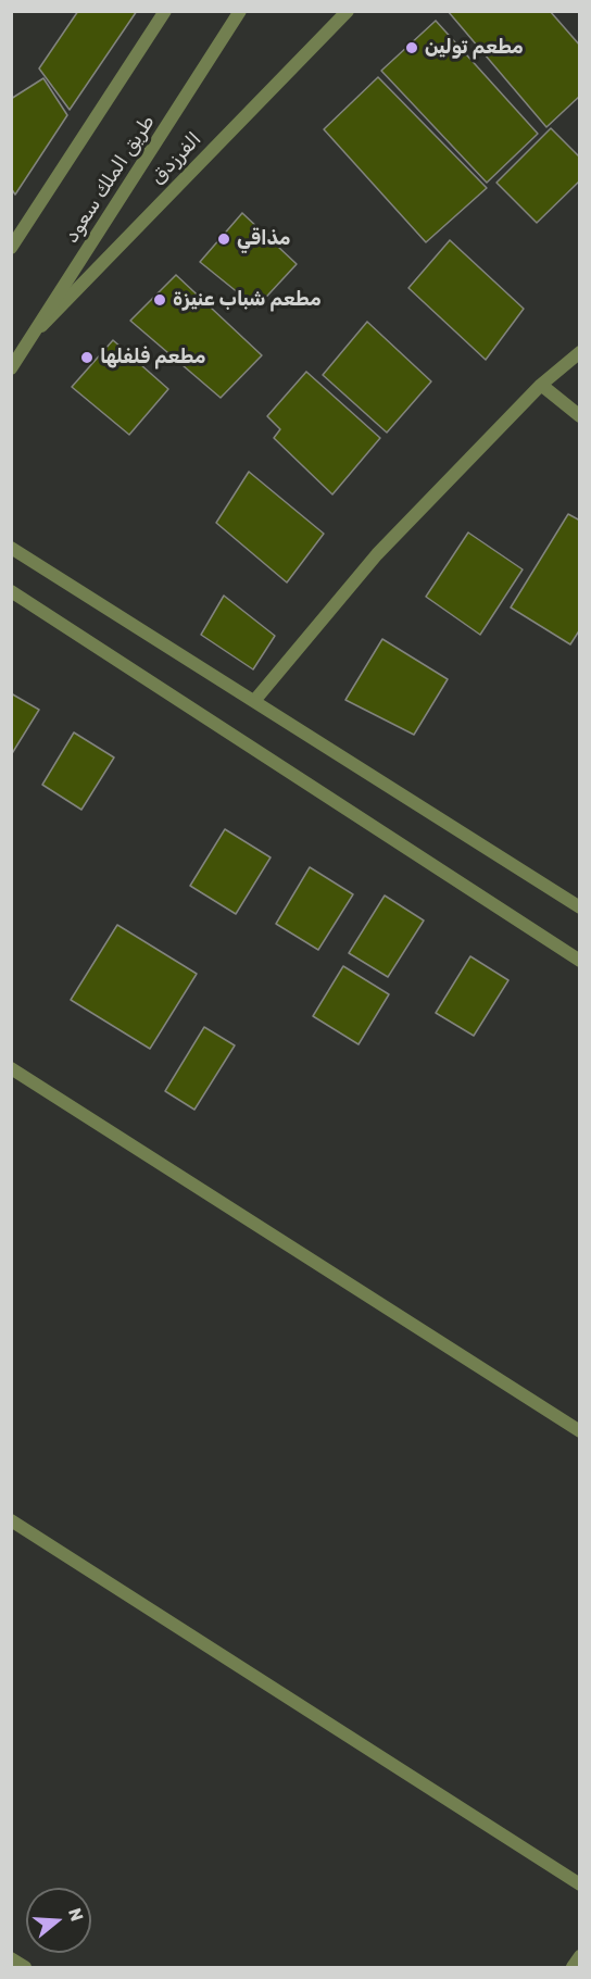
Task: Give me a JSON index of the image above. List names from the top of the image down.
{
  "streets": {
    "street": ["الفرزدق", "طريق الملك سعود"]
  },
  "crossings": [
    ["الفرزدق", "طريق الملك سعود"]
  ],
  "places": [
    "مطعم تولين",
    "مذاقي",
    "مطعم شباب عنيزة",
    "مطعم فلفلها"
  ],
  "north": "right"
}
